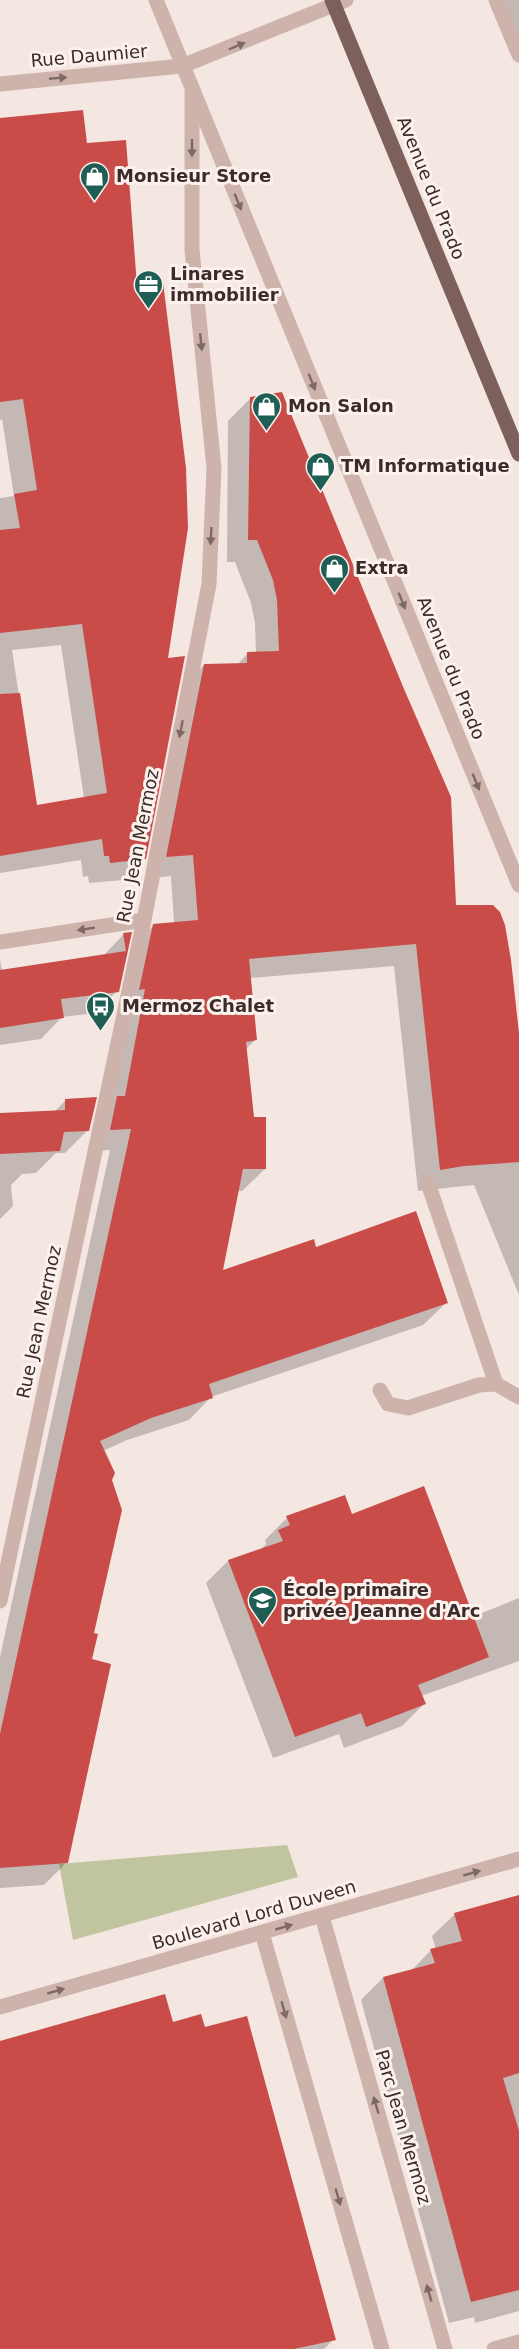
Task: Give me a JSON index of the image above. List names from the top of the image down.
{
  "streets": {
    "main road": ["Avenue du Prado"],
    "street": [
      "Rue Daumier",
      "Rue Jean Mermoz",
      "Boulevard Lord Duveen",
      "Parc Jean Mermoz"
    ]
  },
  "crossings": [
    ["Rue Daumier", "Avenue du Prado"],
    ["Avenue du Prado", "Rue Jean Mermoz"],
    ["Boulevard Lord Duveen", "Parc Jean Mermoz"]
  ],
  "one_way": [
    "Rue Daumier",
    "Avenue du Prado",
    "Rue Jean Mermoz",
    "Boulevard Lord Duveen"
  ],
  "places": {
    "shop": [
      "Monsieur Store",
      "Mon Salon",
      "TM Informatique",
      "Extra"
    ],
    "office": ["Linares immobilier"],
    "bus stop": ["Mermoz Chalet"],
    "school or university": ["École primaire privée Jeanne d'Arc"]
  }
}
